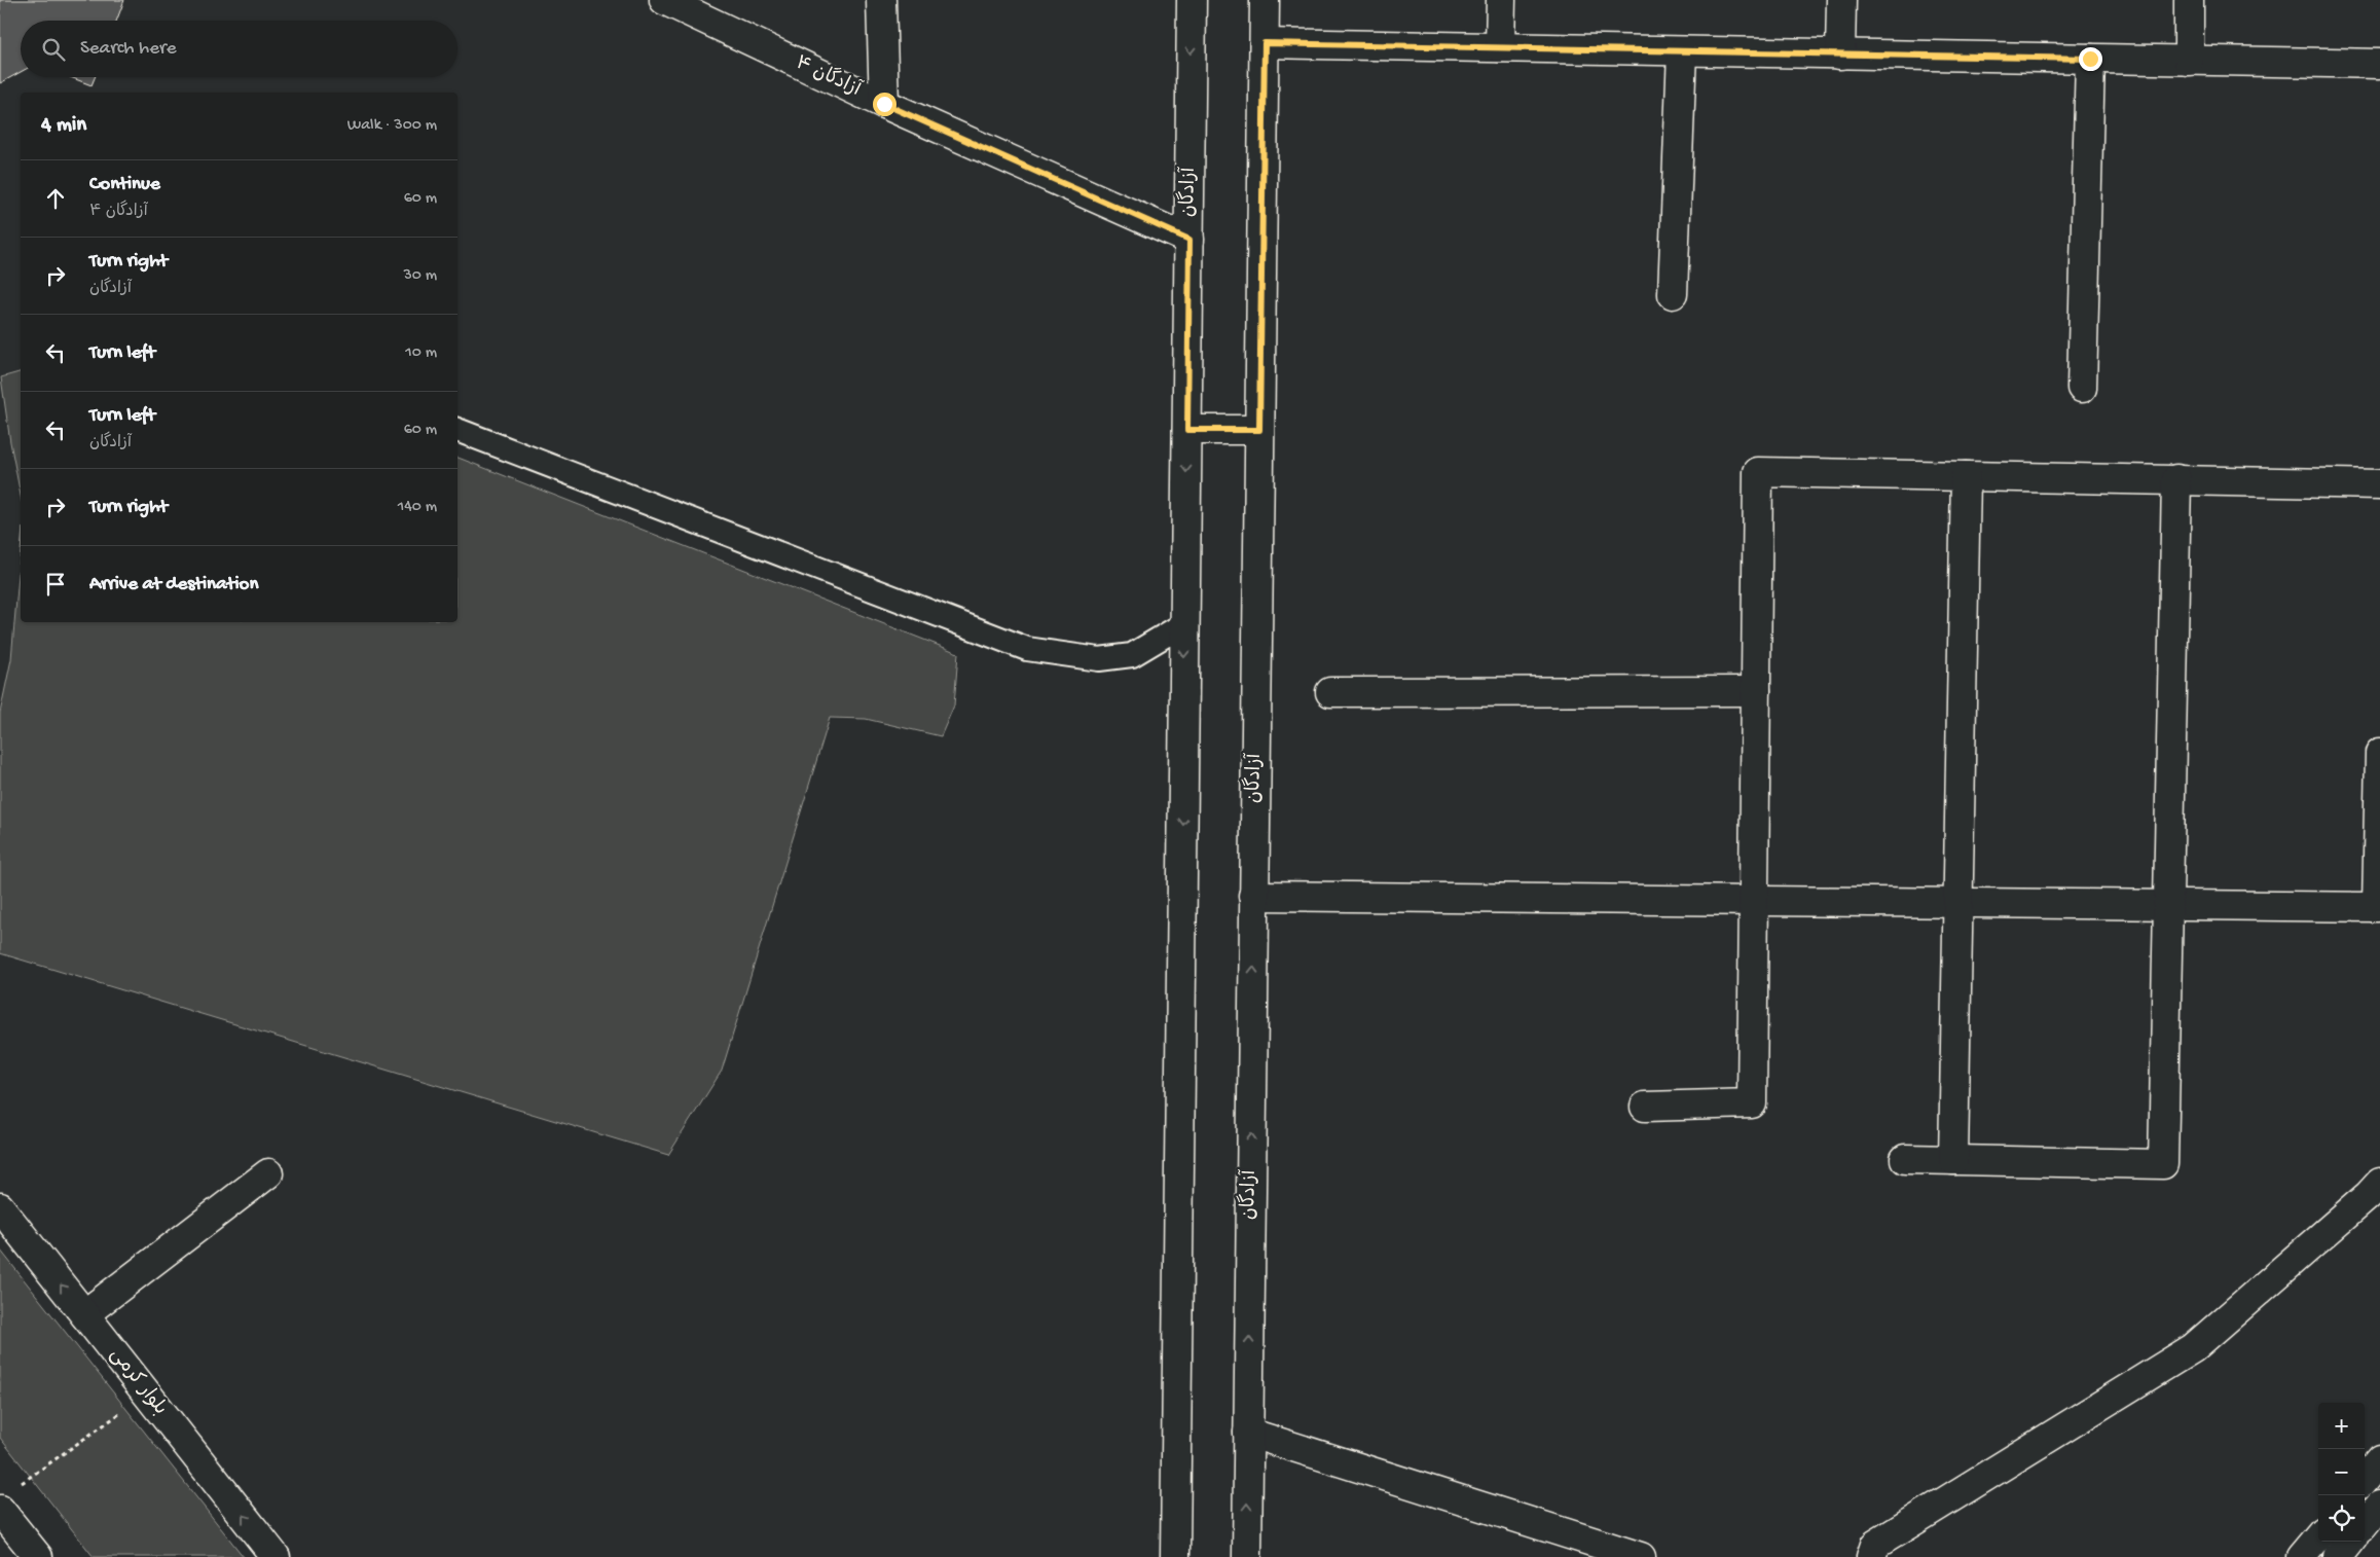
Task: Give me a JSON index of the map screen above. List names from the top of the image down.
{
  "streets": {
    "street": ["آزادگان ۴", "آزادگان", "بلوار کرمی"]
  },
  "crossings": [
    ["آزادگان ۴", "آزادگان"]
  ],
  "one_way": ["بلوار کرمی"],
  "page": {
    "search": "Search here",
    "heading": ["4 min", "Walk · 300 m"],
    "list": [
      ["Continue", "آزادگان ۴", "60 m"],
      ["Turn right", "آزادگان", "30 m"],
      ["Turn left", "10 m"],
      ["Turn left", "آزادگان", "60 m"],
      ["Turn right", "140 m"],
      "Arrive at destination"
    ],
    "map_buttons": ["+", "−"]
  }
}
